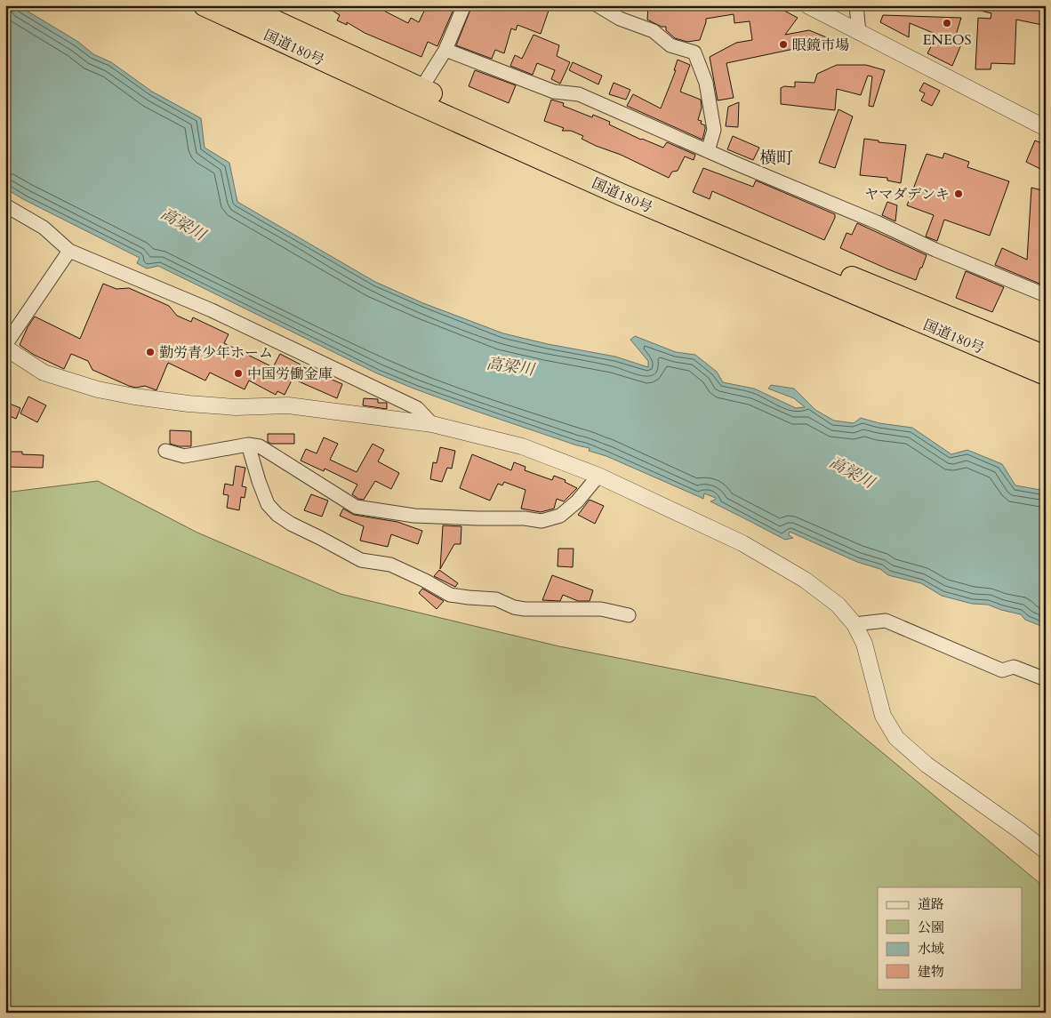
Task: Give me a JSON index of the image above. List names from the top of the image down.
{
  "streets": {
    "highway": ["国道180号"]
  },
  "districts": ["横町"],
  "water": ["高梁川"],
  "places": [
    "ENEOS",
    "眼鏡市場",
    "ヤマダデンキ",
    "勤労青少年ホーム",
    "中国労働金庫"
  ],
  "legend": [
    "道路",
    "公園",
    "水域",
    "建物"
  ]
}
